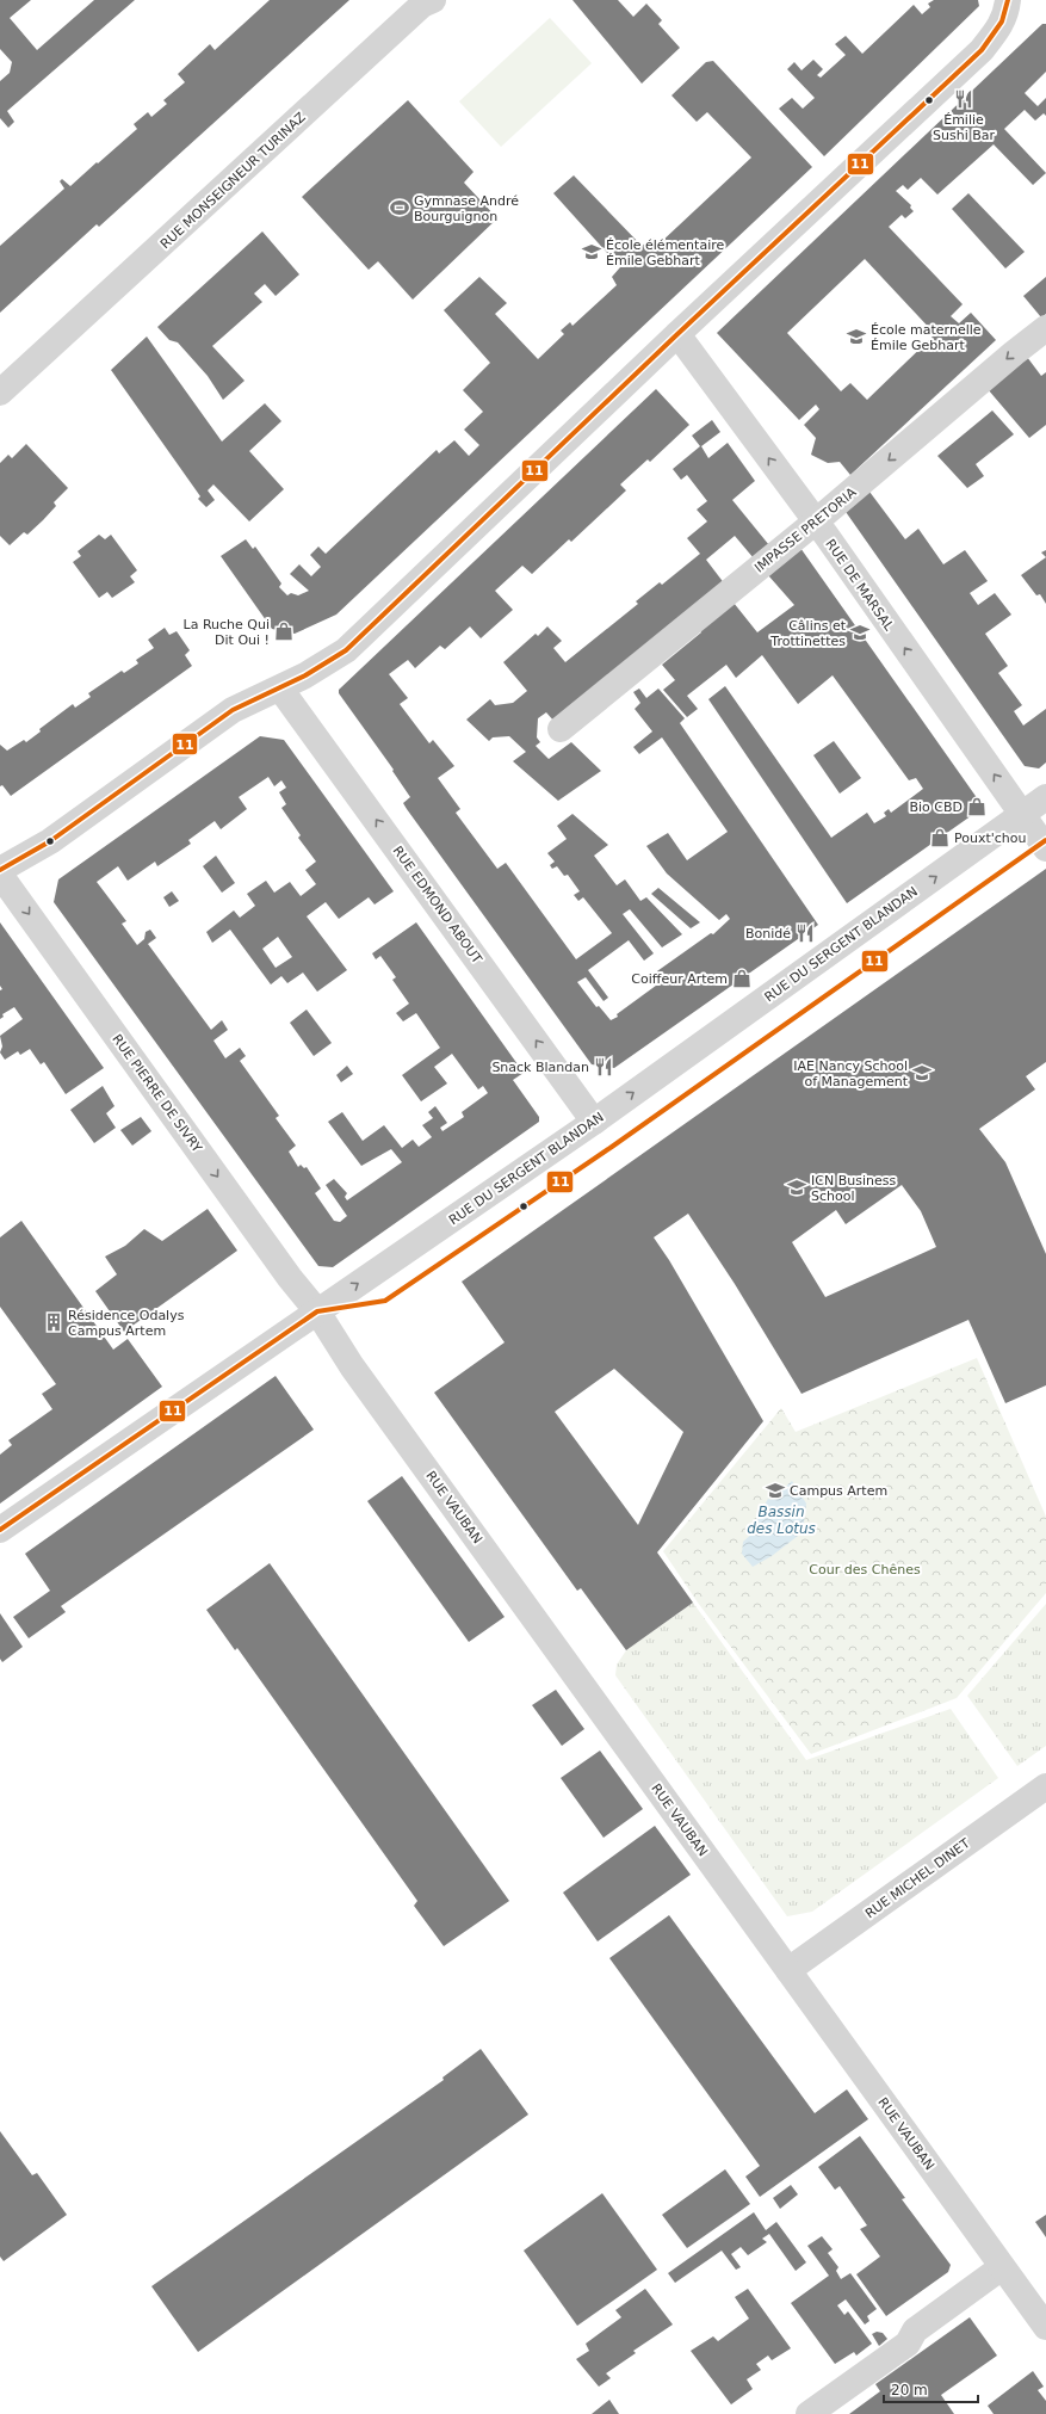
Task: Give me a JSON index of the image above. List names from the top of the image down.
{
  "streets": {
    "street": [
      "RUE MONSEIGNEUR TURINAZ",
      "IMPASSE PRETORIA",
      "RUE DE MARSAL",
      "RUE EDMOND ABOUT",
      "RUE DU SERGENT BLANDAN",
      "RUE PIERRE DE SIVRY",
      "RUE VAUBAN",
      "RUE MICHEL DINET"
    ]
  },
  "crossings": [
    ["IMPASSE PRETORIA", "RUE DE MARSAL"],
    ["RUE DE MARSAL", "RUE DU SERGENT BLANDAN"],
    ["RUE EDMOND ABOUT", "RUE DU SERGENT BLANDAN"],
    ["RUE DU SERGENT BLANDAN", "RUE PIERRE DE SIVRY"],
    ["RUE DU SERGENT BLANDAN", "RUE VAUBAN"],
    ["RUE PIERRE DE SIVRY", "RUE VAUBAN"],
    ["RUE VAUBAN", "RUE MICHEL DINET"]
  ],
  "one_way": [
    "RUE DE MARSAL",
    "RUE EDMOND ABOUT",
    "RUE DU SERGENT BLANDAN",
    "RUE PIERRE DE SIVRY"
  ],
  "water": ["Bassin des Lotus"],
  "parks": ["Cour des Chênes"],
  "places": {
    "restaurant": ["Émilie Sushi Bar", "Bonidé", "Snack Blandan"],
    "sports": ["Gymnase André Bourguignon"],
    "school or university": [
      "École élémentaire Émile Gebhart",
      "École maternelle Émile Gebhart",
      "Câlins et Trottinettes",
      "IAE Nancy School of Management",
      "ICN Business School",
      "Campus Artem"
    ],
    "shop": [
      "La Ruche Qui Dit Oui !",
      "Bio CBD",
      "Pouxt'chou",
      "Coiffeur Artem"
    ],
    "building": ["Résidence Odalys Campus Artem"]
  },
  "lines": ["transit line 11"],
  "scale_bar": "20 m"
}
